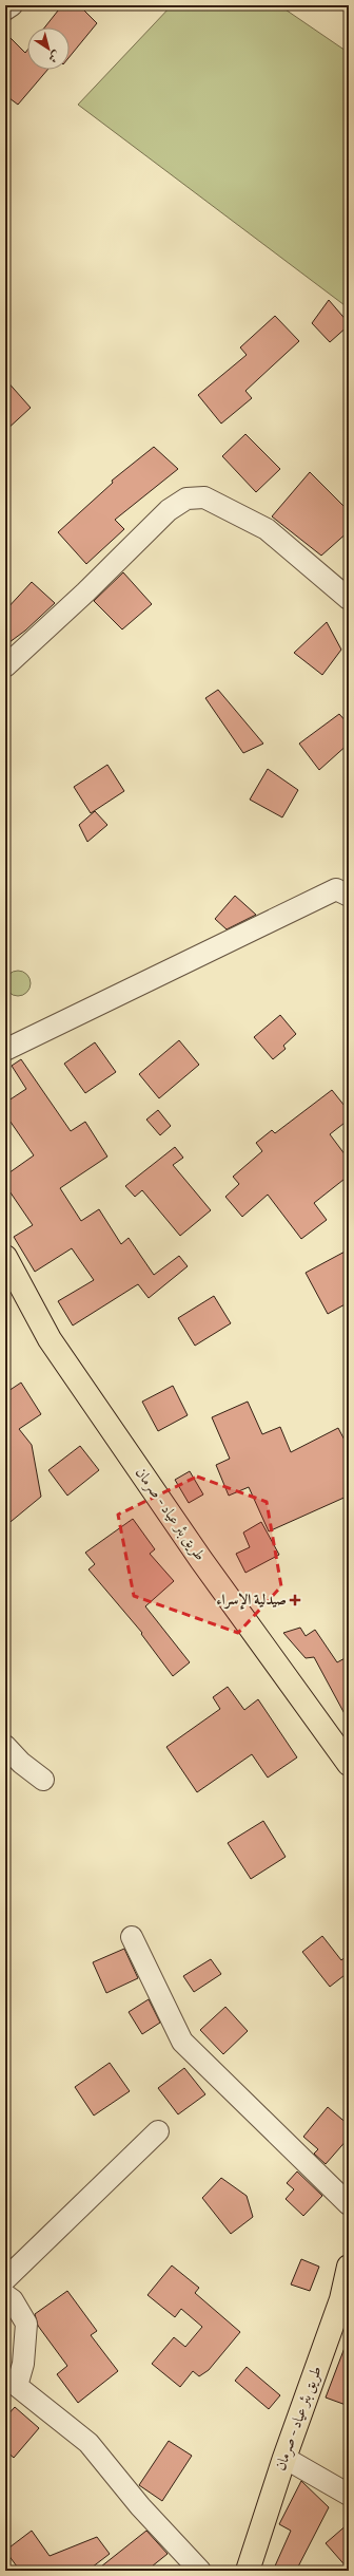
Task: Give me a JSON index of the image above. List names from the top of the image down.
{
  "streets": {
    "highway": ["طريق بئر عياد - صرمان"]
  },
  "places": {
    "health": ["صيدلية الإسراء"]
  },
  "north": "bottom right"
}
